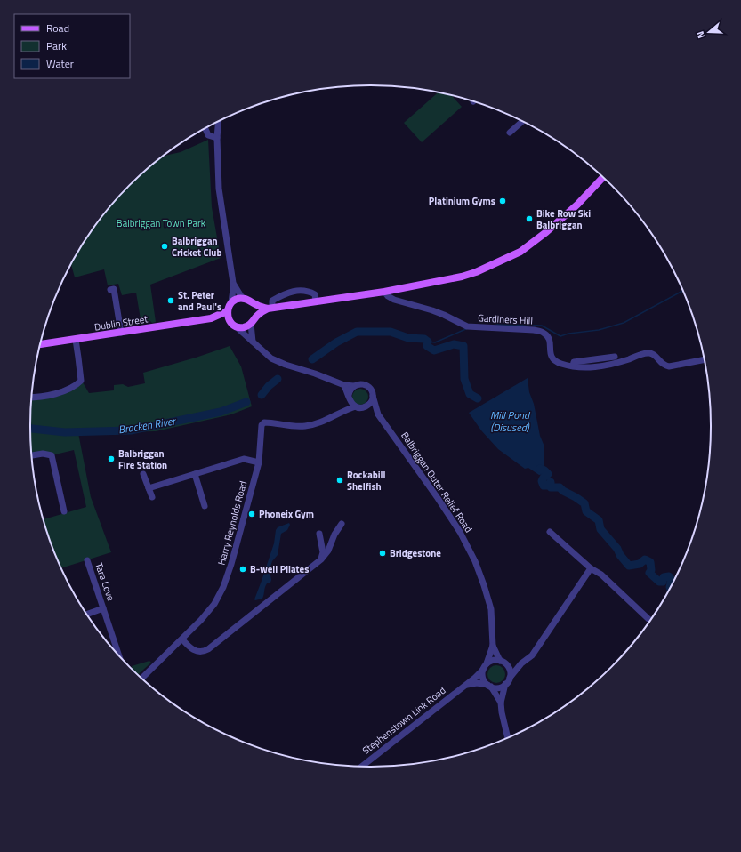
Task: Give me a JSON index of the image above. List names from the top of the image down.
{
  "streets": {
    "main road": ["Dublin Street"],
    "street": [
      "Gardiners Hill",
      "Balbriggan Outer Relief Road",
      "Harry Reynolds Road",
      "Tara Cove",
      "Stephenstown Link Road"
    ]
  },
  "crossings": [
    ["Balbriggan Outer Relief Road", "Harry Reynolds Road"],
    ["Balbriggan Outer Relief Road", "Stephenstown Link Road"]
  ],
  "water": ["Mill Pond (Disused)", "Bracken River"],
  "parks": ["Balbriggan Town Park"],
  "places": [
    "Platinium Gyms",
    "Bike Row Ski Balbriggan",
    "Balbriggan Cricket Club",
    "St. Peter and Paul's",
    "Balbriggan Fire Station",
    "Rockabill Shelfish",
    "Phoneix Gym",
    "Bridgestone",
    "B-well Pilates"
  ],
  "legend": ["Road", "Park", "Water"],
  "north": "left"
}
